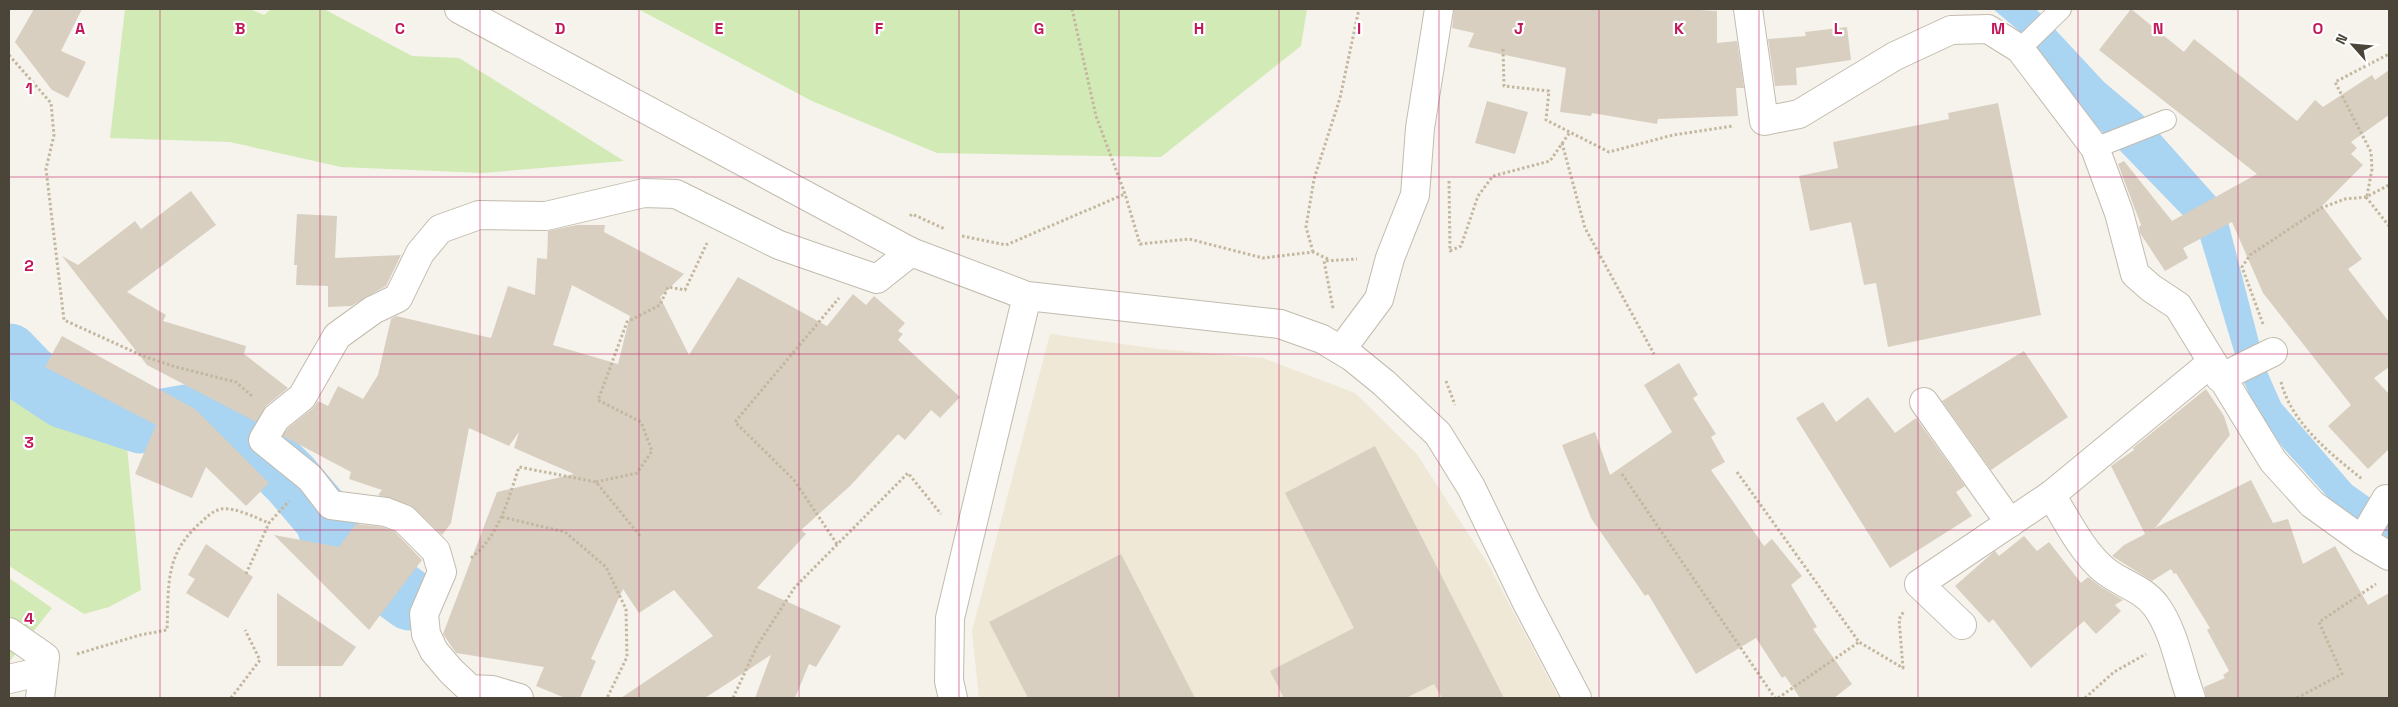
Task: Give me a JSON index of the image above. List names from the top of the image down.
{
  "north": "top left",
  "grid": {
    "columns": [
      "A",
      "B",
      "C",
      "D",
      "E",
      "F",
      "G",
      "H",
      "I",
      "J",
      "K",
      "L",
      "M",
      "N",
      "O"
    ],
    "rows": [
      "1",
      "2",
      "3",
      "4"
    ]
  }
}
